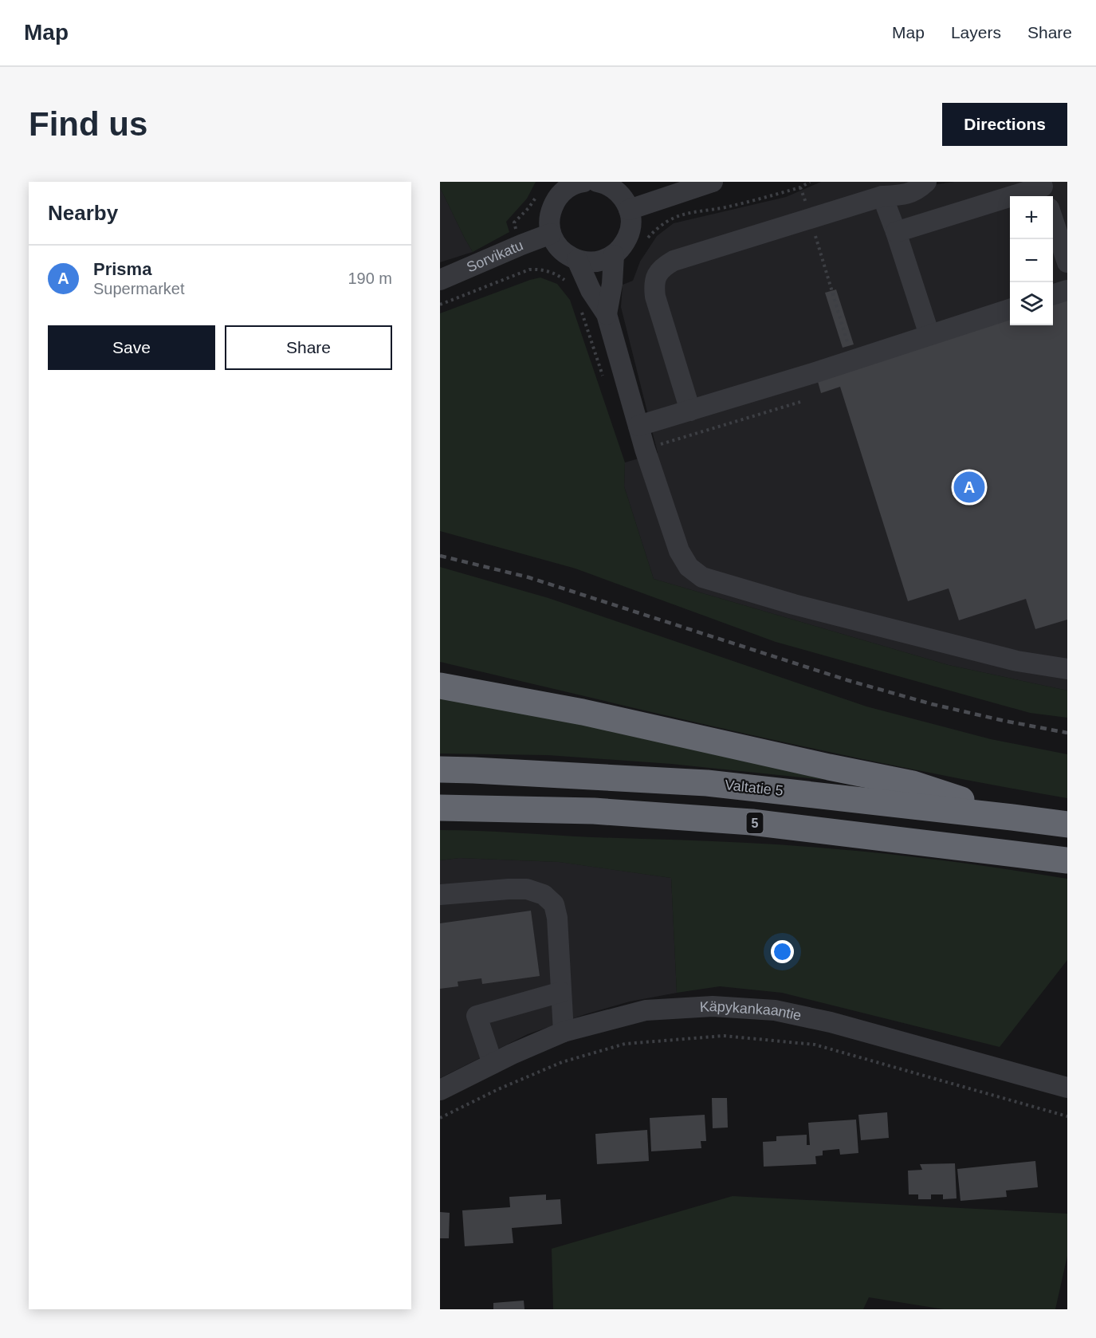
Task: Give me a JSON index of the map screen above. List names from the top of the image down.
{
  "streets": {
    "highway": ["Valtatie 5", "5"],
    "street": ["Sorvikatu", "Käpykankaantie"]
  },
  "page": {
    "header": "Map",
    "nav": ["Map", "Layers", "Share"],
    "buttons": [
      "Directions",
      ["Save", "Share"]
    ],
    "title": "Find us",
    "heading": "Nearby",
    "map_buttons": ["+", "−"],
    "list": [
      {
        "mark": "A",
        "name": "Prisma",
        "note": "Supermarket",
        "value": "190 m"
      }
    ],
    "pins": "A"
  }
}
